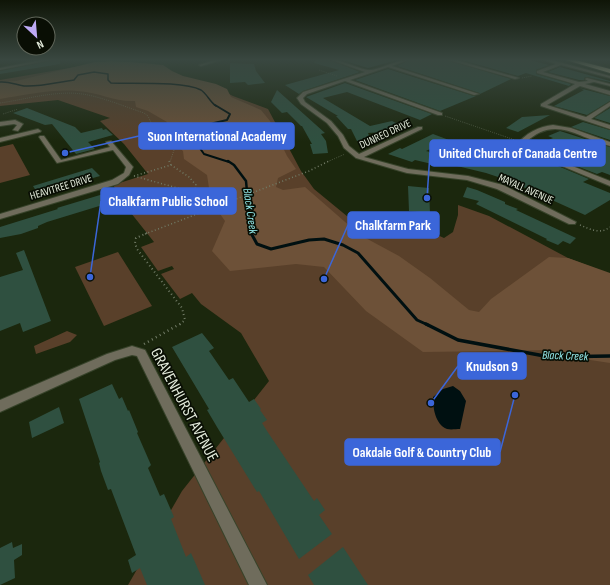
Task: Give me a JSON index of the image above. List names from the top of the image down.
{
  "streets": {
    "street": [
      "DUNREO DRIVE",
      "HEAVITREE DRIVE",
      "MAYALL AVENUE",
      "GRAVENHURST AVENUE"
    ]
  },
  "crossings": [
    ["DUNREO DRIVE", "MAYALL AVENUE"]
  ],
  "water": ["Black Creek"],
  "places": [
    "Suon International Academy",
    "United Church of Canada Centre",
    "Chalkfarm Public School",
    "Chalkfarm Park",
    "Oakdale Golf & Country Club",
    "Knudson 9"
  ],
  "north": "bottom right"
}
